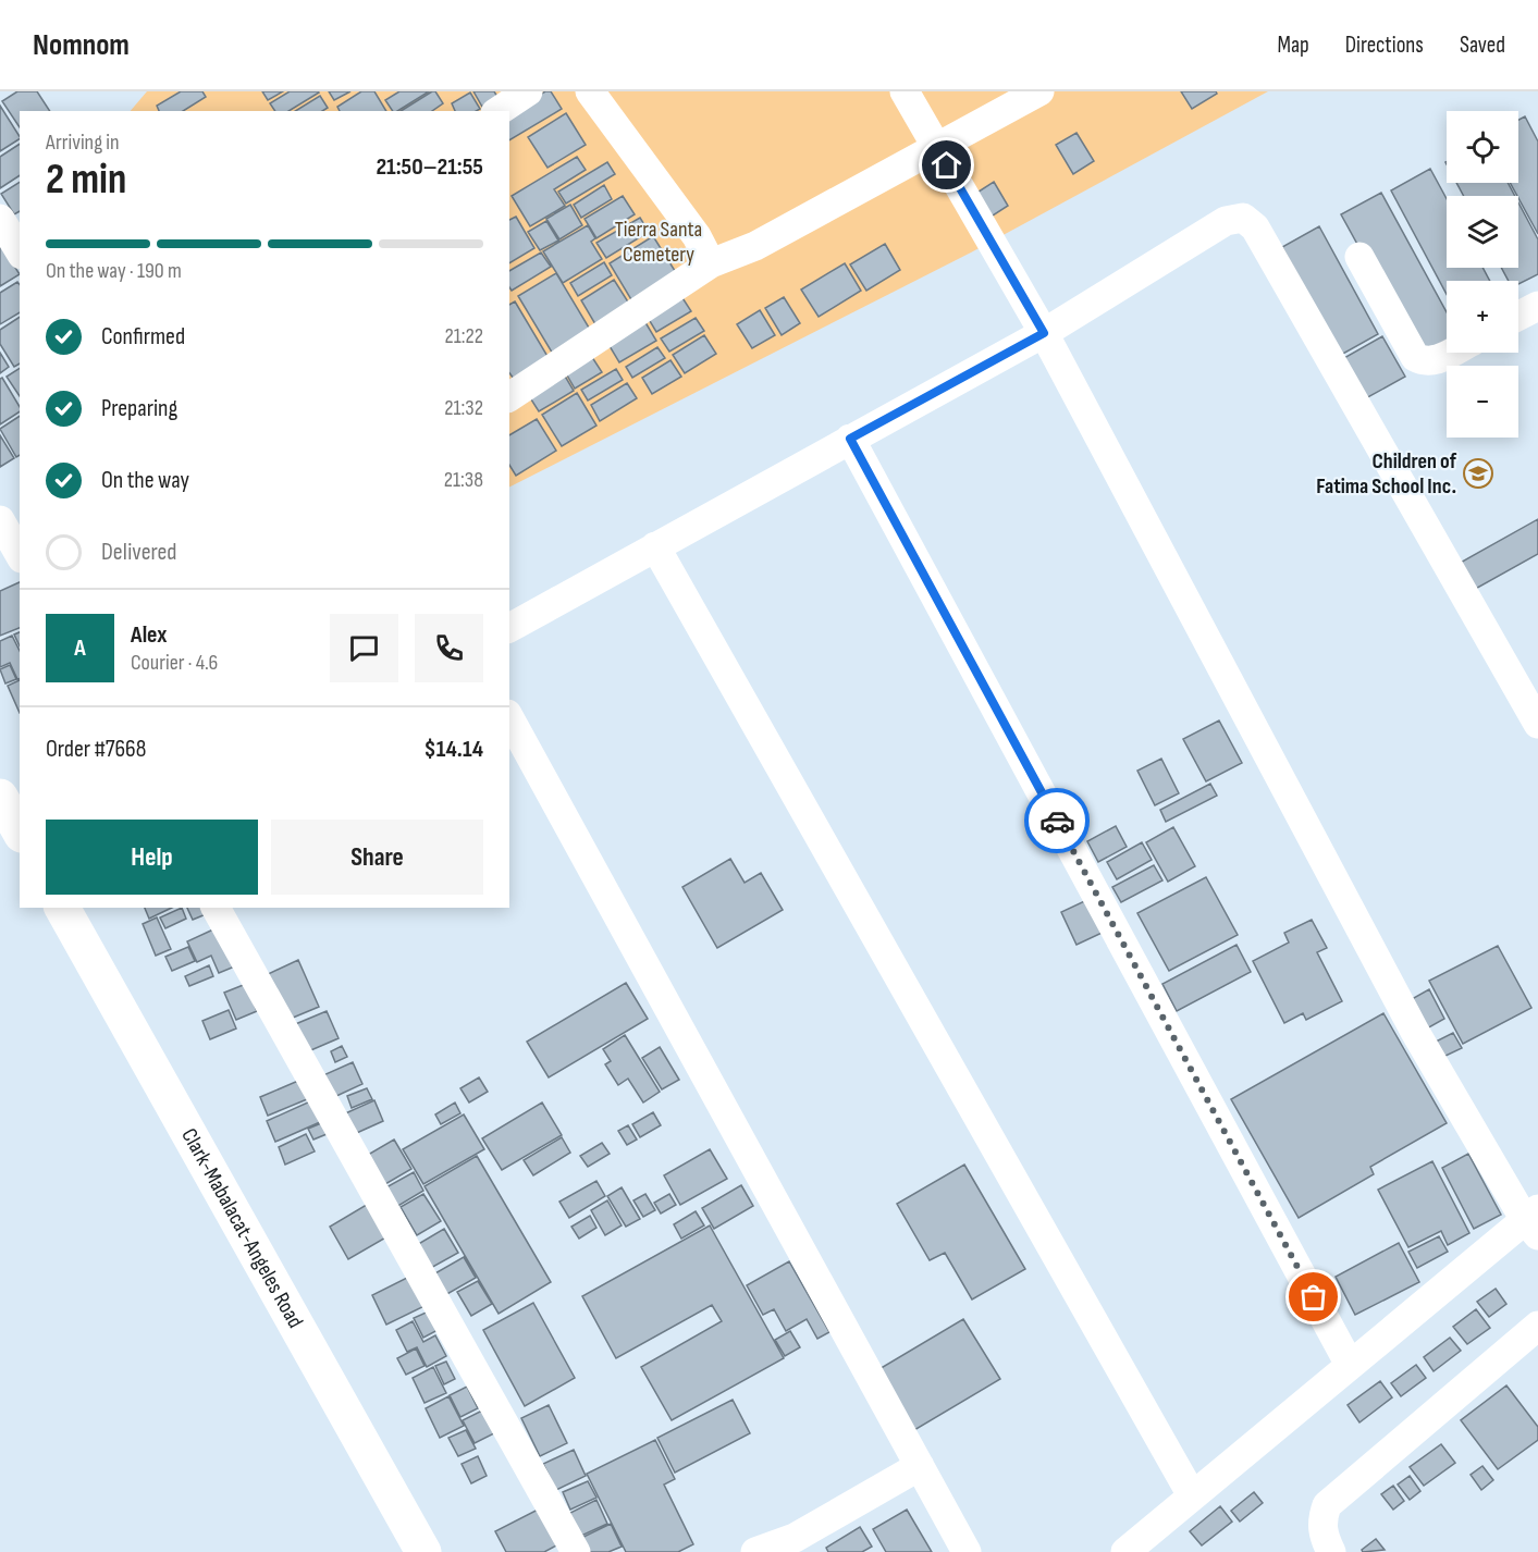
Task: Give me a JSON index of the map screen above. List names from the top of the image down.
{
  "streets": {
    "main road": ["Clark-Mabalacat-Angeles Road"]
  },
  "parks": ["Tierra Santa Cemetery"],
  "places": {
    "school or university": ["Children of Fatima School Inc."]
  },
  "page": {
    "header": "Nomnom",
    "nav": ["Map", "Directions", "Saved"],
    "map_buttons": ["+", "−"],
    "heading": ["2 min", "Arriving in", "21:50–21:55"],
    "panel": [
      "Alex",
      "Courier · 4.6",
      "Order #7668",
      "$14.14"
    ],
    "bar": "On the way · 190 m",
    "list": [
      ["Confirmed", "21:22"],
      ["Preparing", "21:32"],
      ["On the way", "21:38"],
      "Delivered"
    ],
    "round": "A",
    "buttons": ["Help", "Share"]
  }
}
